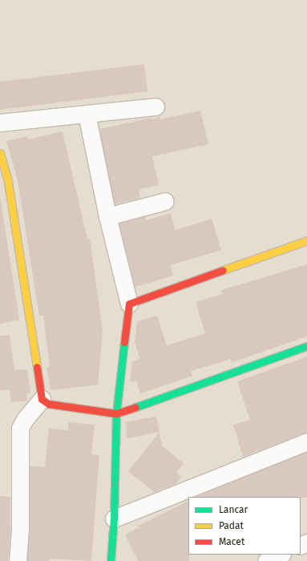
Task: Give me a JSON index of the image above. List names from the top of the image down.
{
  "legend": ["Lancar", "Padat", "Macet"]
}
